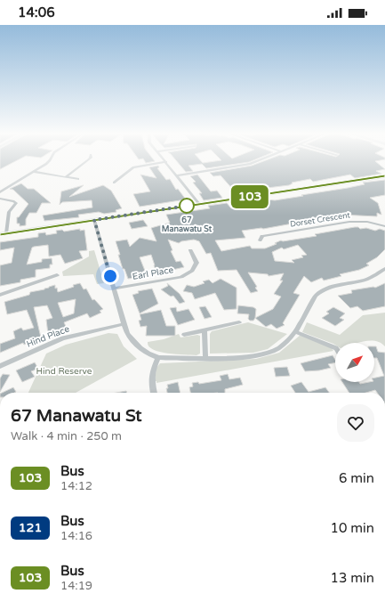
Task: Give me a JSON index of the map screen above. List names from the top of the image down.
{
  "streets": {
    "street": ["Dorset Crescent", "Earl Place", "Hind Place"]
  },
  "parks": ["Hind Reserve"],
  "places": ["67 Manawatu St"],
  "lines": ["bus line 103"],
  "north": "top right",
  "page": {
    "status": "14:06",
    "on_map": "103",
    "heading": ["67 Manawatu St", "Walk · 4 min · 250 m"],
    "list": [
      {
        "mark": "103",
        "name": "Bus",
        "note": "14:12",
        "value": "6 min"
      },
      {
        "mark": "121",
        "name": "Bus",
        "note": "14:16",
        "value": "10 min"
      },
      {
        "mark": "103",
        "name": "Bus",
        "note": "14:19",
        "value": "13 min"
      }
    ]
  }
}
